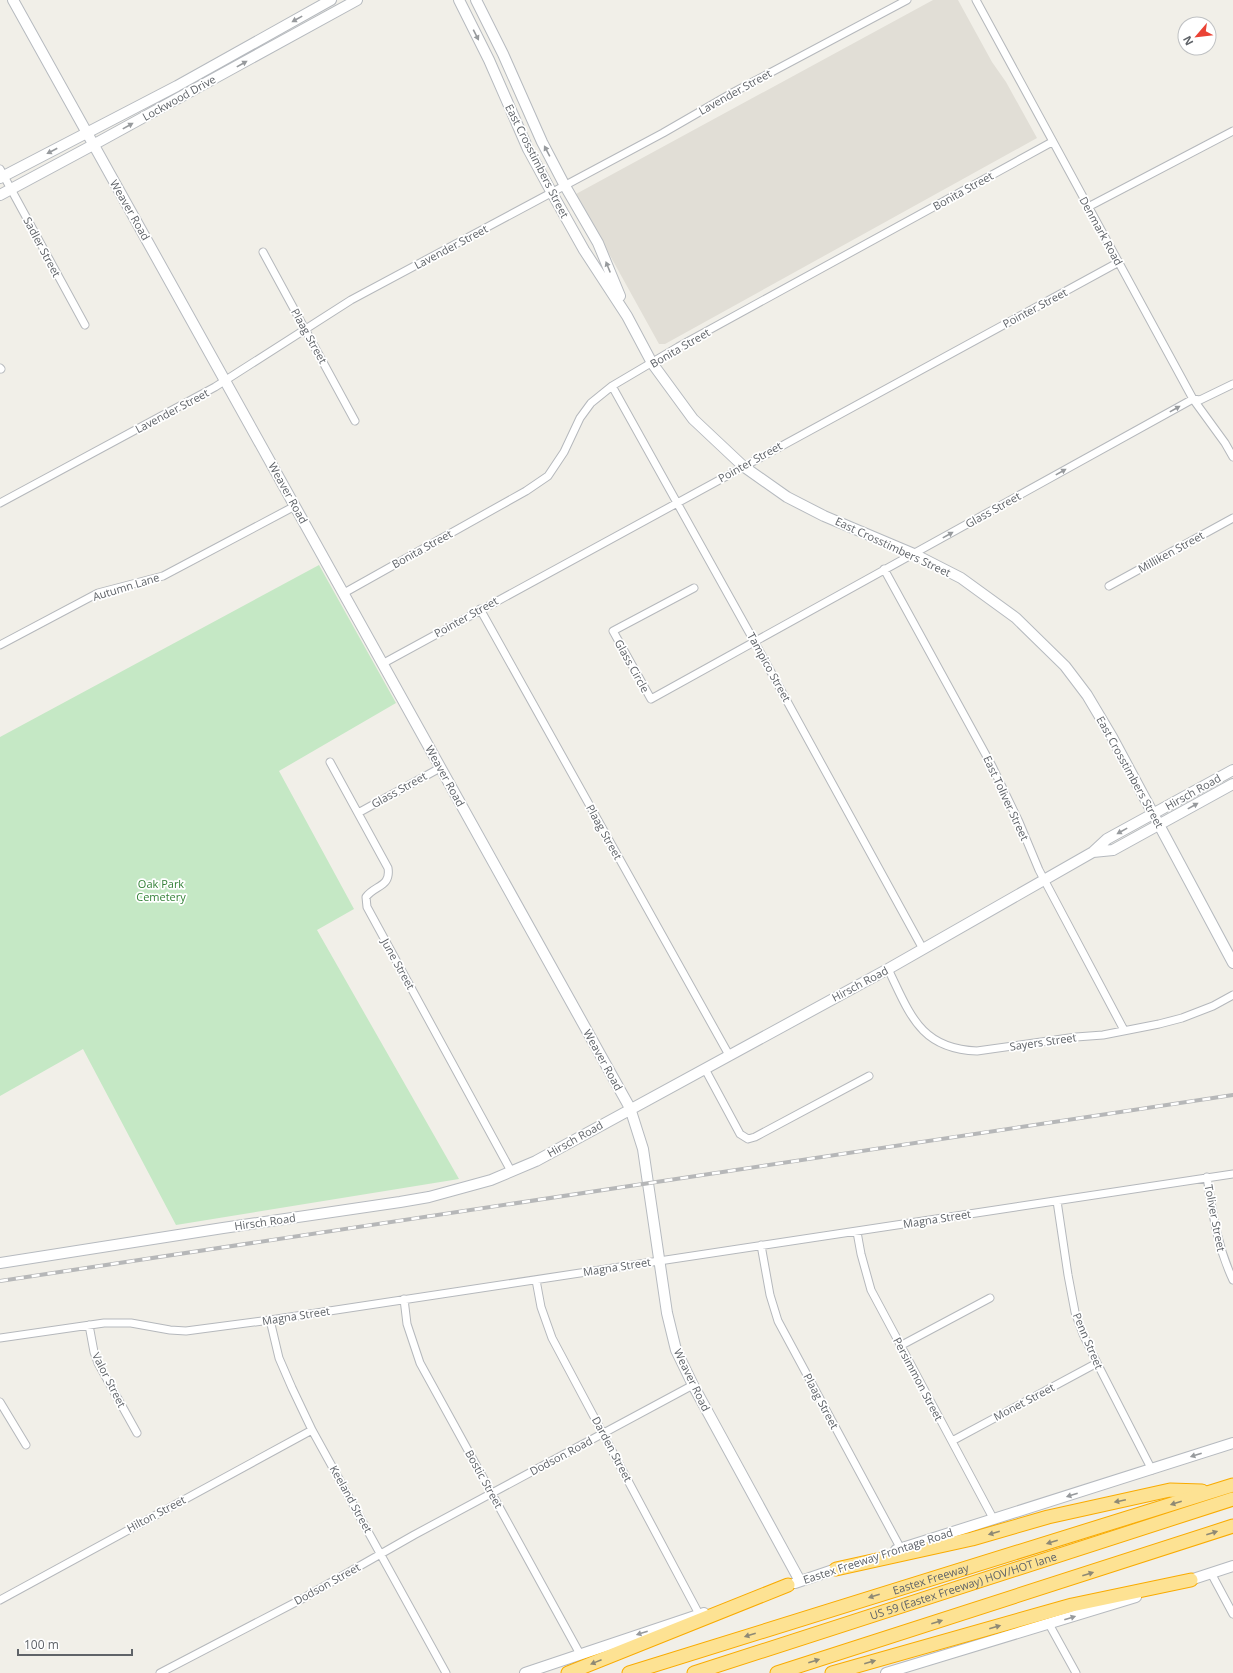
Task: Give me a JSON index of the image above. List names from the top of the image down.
{
  "streets": {
    "highway": ["Eastex Freeway", "US 59 (Eastex Freeway) HOV/HOT lane"],
    "main road": [
      "Lockwood Drive",
      "East Crosstimbers Street",
      "Weaver Road",
      "Hirsch Road",
      "Eastex Freeway Frontage Road"
    ],
    "street": [
      "Lavender Street",
      "Bonita Street",
      "Denmark Road",
      "Sadler Street",
      "Pointer Street",
      "Plaag Street",
      "Glass Street",
      "Milliken Street",
      "Autumn Lane",
      "Glass Circle",
      "Tampico Street",
      "East Toliver Street",
      "June Street",
      "Sayers Street",
      "Toliver Street",
      "Magna Street",
      "Penn Street",
      "Persimmon Street",
      "Valor Street",
      "Monet Street",
      "Darden Street",
      "Dodson Road",
      "Bostic Street",
      "Keeland Street",
      "Hilton Street",
      "Dodson Street"
    ]
  },
  "crossings": [
    ["Lavender Street", "East Crosstimbers Street"],
    ["Lavender Street", "Weaver Road"],
    ["Lavender Street", "Plaag Street"],
    ["Lockwood Drive", "Weaver Road"],
    ["Lockwood Drive", "Sadler Street"],
    ["East Crosstimbers Street", "Bonita Street"],
    ["East Crosstimbers Street", "Pointer Street"],
    ["East Crosstimbers Street", "Glass Street"],
    ["East Crosstimbers Street", "Hirsch Road"],
    ["Bonita Street", "Weaver Road"],
    ["Bonita Street", "Denmark Road"],
    ["Bonita Street", "Tampico Street"],
    ["Weaver Road", "Pointer Street"],
    ["Weaver Road", "Glass Street"],
    ["Weaver Road", "Autumn Lane"],
    ["Weaver Road", "Hirsch Road"],
    ["Weaver Road", "Magna Street"],
    ["Weaver Road", "Dodson Road"],
    ["Weaver Road", "Eastex Freeway Frontage Road"],
    ["Denmark Road", "Pointer Street"],
    ["Denmark Road", "Glass Street"],
    ["Pointer Street", "Plaag Street"],
    ["Pointer Street", "Tampico Street"],
    ["Plaag Street", "Hirsch Road"],
    ["Plaag Street", "Magna Street"],
    ["Plaag Street", "Eastex Freeway Frontage Road"],
    ["Glass Street", "Glass Circle"],
    ["Glass Street", "Tampico Street"],
    ["Glass Street", "East Toliver Street"],
    ["Glass Street", "June Street"],
    ["Glass Circle", "Tampico Street"],
    ["Tampico Street", "Hirsch Road"],
    ["Hirsch Road", "East Toliver Street"],
    ["Hirsch Road", "June Street"],
    ["Hirsch Road", "Sayers Street"],
    ["East Toliver Street", "Sayers Street"],
    ["Toliver Street", "Magna Street"],
    ["Magna Street", "Penn Street"],
    ["Magna Street", "Persimmon Street"],
    ["Magna Street", "Valor Street"],
    ["Magna Street", "Darden Street"],
    ["Magna Street", "Bostic Street"],
    ["Magna Street", "Keeland Street"],
    ["Penn Street", "Monet Street"],
    ["Penn Street", "Eastex Freeway Frontage Road"],
    ["Persimmon Street", "Monet Street"],
    ["Persimmon Street", "Eastex Freeway Frontage Road"],
    ["Darden Street", "Dodson Road"],
    ["Darden Street", "Eastex Freeway Frontage Road"],
    ["Dodson Road", "Bostic Street"],
    ["Dodson Road", "Dodson Street"],
    ["Bostic Street", "Eastex Freeway Frontage Road"],
    ["Bostic Street", "Dodson Street"],
    ["Keeland Street", "Hilton Street"],
    ["Keeland Street", "Dodson Street"]
  ],
  "one_way": ["Glass Street", "Eastex Freeway Frontage Road"],
  "parks": ["Oak Park Cemetery"],
  "scale_bar": "100 m",
  "north": "bottom left"
}
